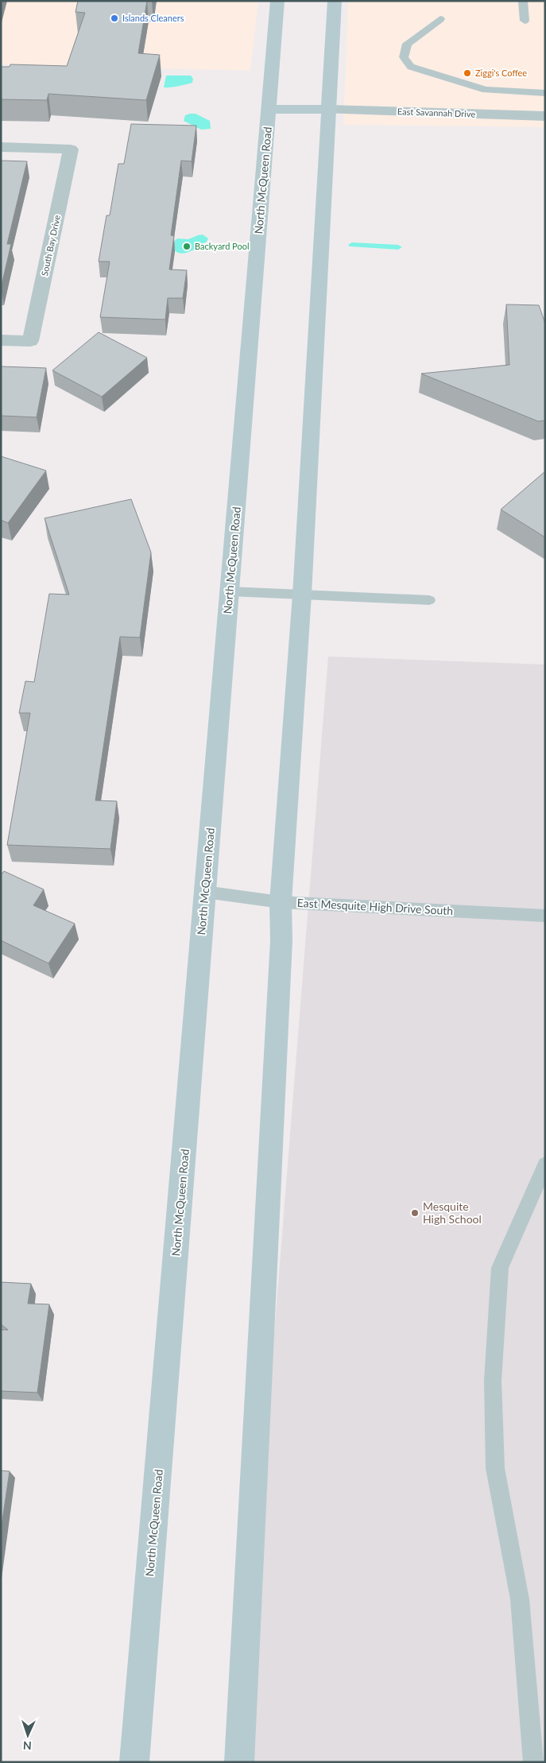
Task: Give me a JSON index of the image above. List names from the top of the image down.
{
  "streets": {
    "main road": ["North McQueen Road"],
    "street": ["East Savannah Drive", "South Bay Drive"],
    "lane": ["East Mesquite High Drive South"]
  },
  "crossings": [
    ["North McQueen Road", "East Mesquite High Drive South"]
  ],
  "places": [
    "Islands Cleaners",
    "Ziggi's Coffee",
    "Backyard Pool",
    "Mesquite High School"
  ],
  "north": "bottom"
}
